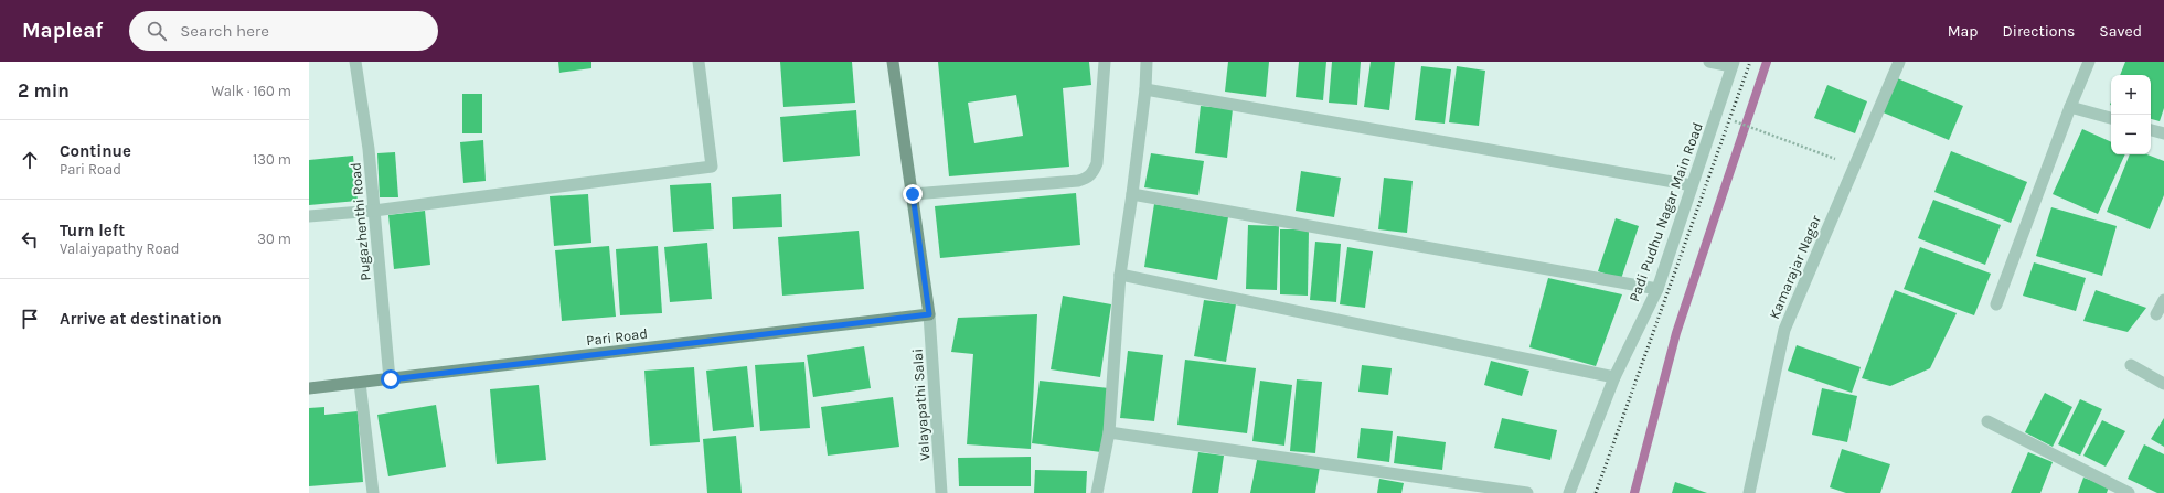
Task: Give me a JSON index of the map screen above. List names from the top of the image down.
{
  "streets": {
    "main road": ["Pari Road"],
    "street": [
      "Padi Pudhu Nagar Main Road",
      "Pugazhenthi Road",
      "Kamarajar Nagar",
      "Valayapathi Salai"
    ]
  },
  "crossings": [
    ["Pugazhenthi Road", "Pari Road"],
    ["Pari Road", "Valayapathi Salai"]
  ],
  "page": {
    "header": "Mapleaf",
    "search": "Search here",
    "nav": ["Map", "Directions", "Saved"],
    "heading": ["2 min", "Walk · 160 m"],
    "map_buttons": ["+", "−"],
    "list": [
      ["Continue", "Pari Road", "130 m"],
      ["Turn left", "Valaiyapathy Road", "30 m"],
      "Arrive at destination"
    ]
  }
}
